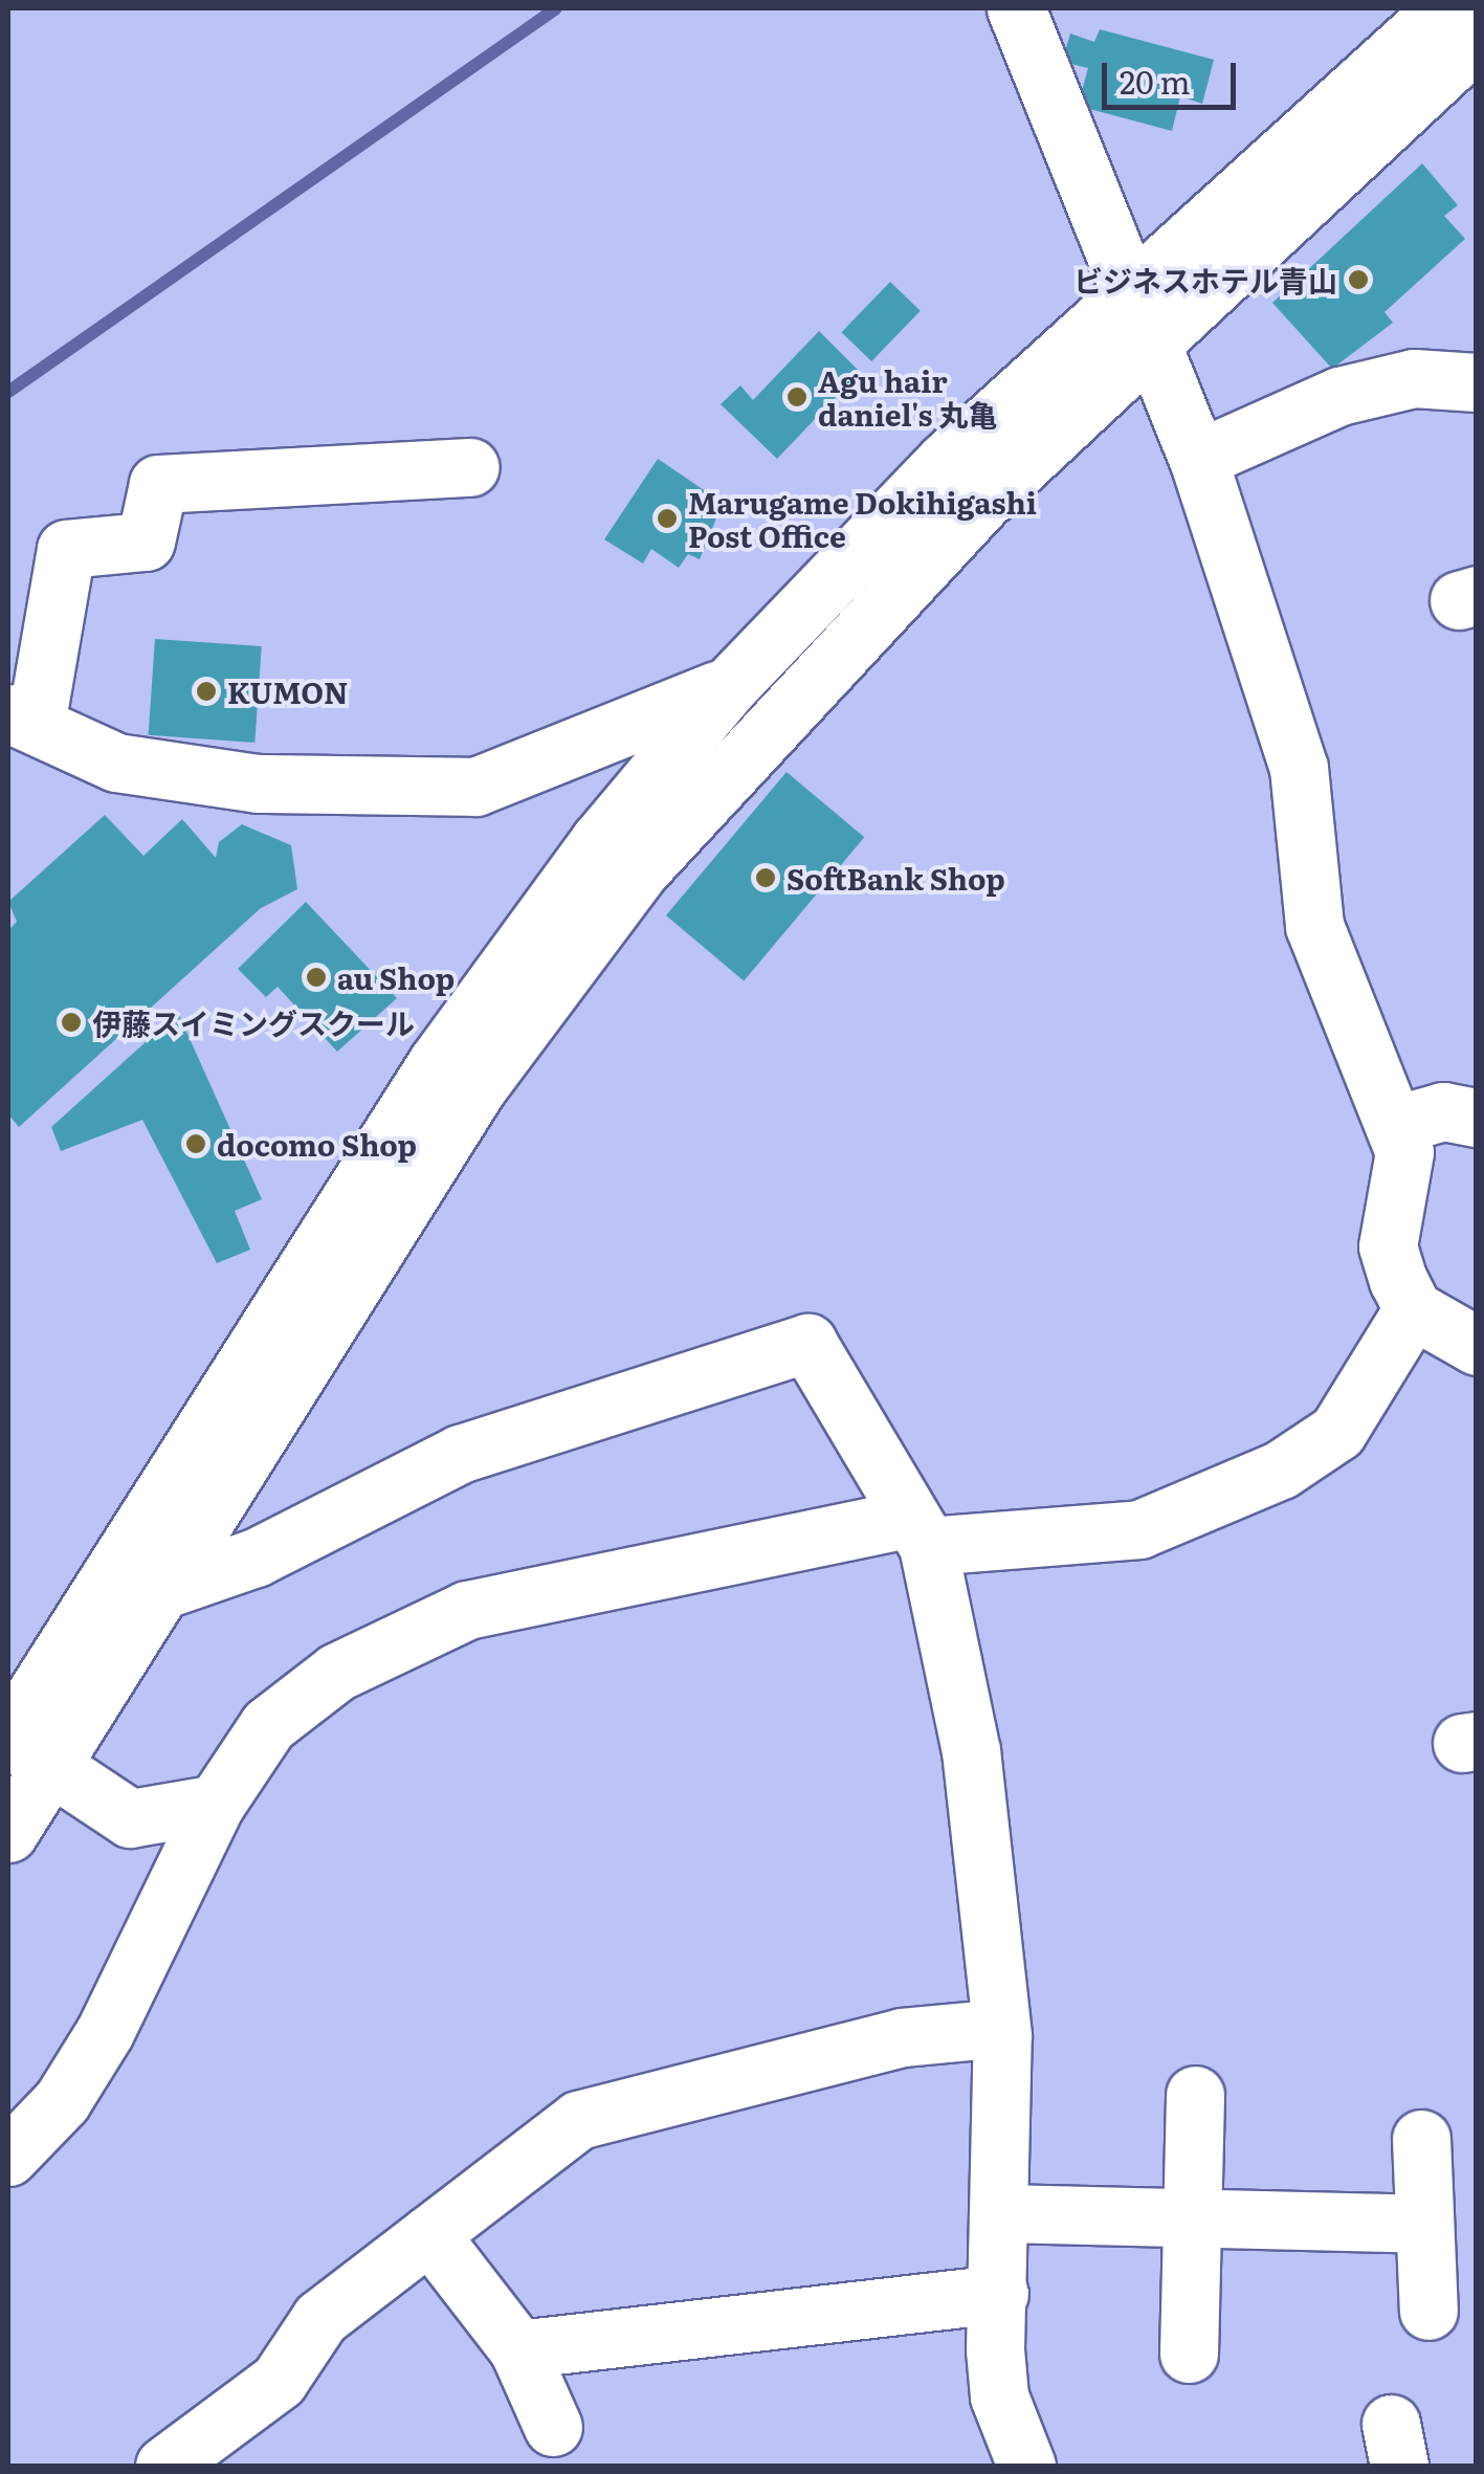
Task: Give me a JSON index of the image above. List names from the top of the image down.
{
  "places": [
    "ビジネスホテル青山",
    "Agu hair daniel's 丸亀",
    "Marugame Dokihigashi Post Office",
    "KUMON",
    "SoftBank Shop",
    "au Shop",
    "伊藤スイミングスクール",
    "docomo Shop"
  ],
  "scale_bar": "20 m"
}
